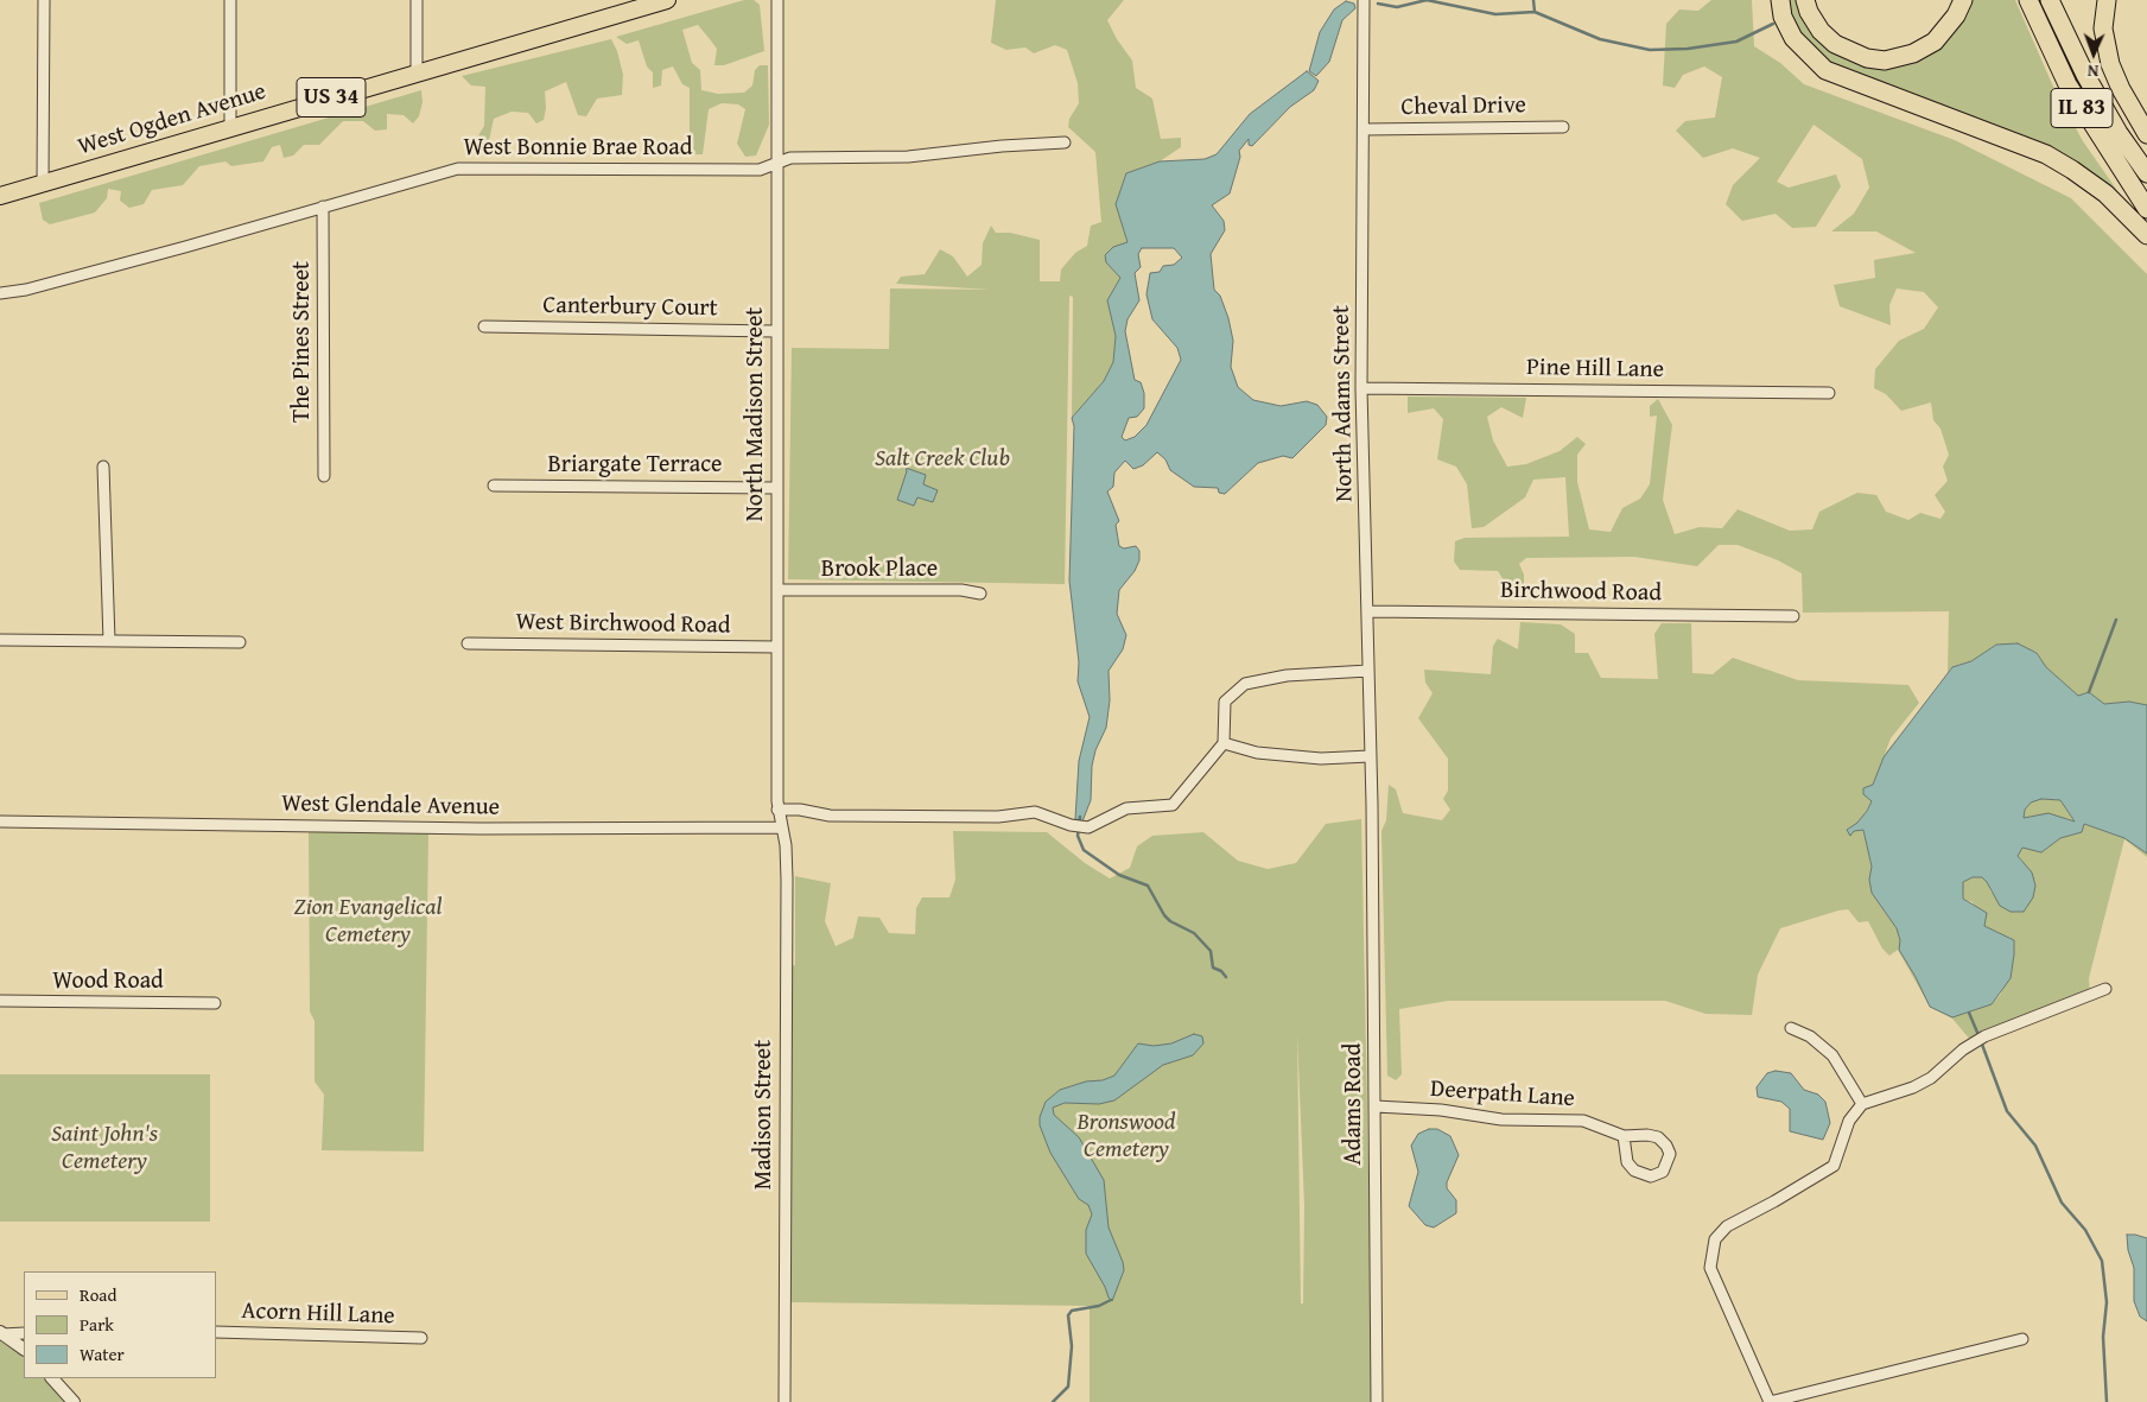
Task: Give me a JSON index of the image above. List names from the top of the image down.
{
  "streets": {
    "highway": ["IL 83"],
    "main road": ["US 34", "West Ogden Avenue"],
    "street": [
      "Cheval Drive",
      "West Bonnie Brae Road",
      "Canterbury Court",
      "The Pines Street",
      "Pine Hill Lane",
      "North Adams Street",
      "North Madison Street",
      "Briargate Terrace",
      "Brook Place",
      "Birchwood Road",
      "West Birchwood Road",
      "West Glendale Avenue",
      "Wood Road",
      "Deerpath Lane",
      "Adams Road",
      "Madison Street",
      "Acorn Hill Lane"
    ]
  },
  "crossings": [
    ["Cheval Drive", "North Adams Street"],
    ["West Bonnie Brae Road", "The Pines Street"],
    ["West Bonnie Brae Road", "North Madison Street"],
    ["Canterbury Court", "North Madison Street"],
    ["Pine Hill Lane", "North Adams Street"],
    ["North Adams Street", "Birchwood Road"],
    ["North Adams Street", "Adams Road"],
    ["North Madison Street", "Briargate Terrace"],
    ["North Madison Street", "Brook Place"],
    ["North Madison Street", "West Birchwood Road"],
    ["North Madison Street", "West Glendale Avenue"],
    ["North Madison Street", "Madison Street"],
    ["West Glendale Avenue", "Madison Street"],
    ["Deerpath Lane", "Adams Road"]
  ],
  "parks": [
    "Salt Creek Club",
    "Zion Evangelical Cemetery",
    "Bronswood Cemetery",
    "Saint John's Cemetery"
  ],
  "legend": ["Road", "Park", "Water"],
  "north": "bottom"
}
